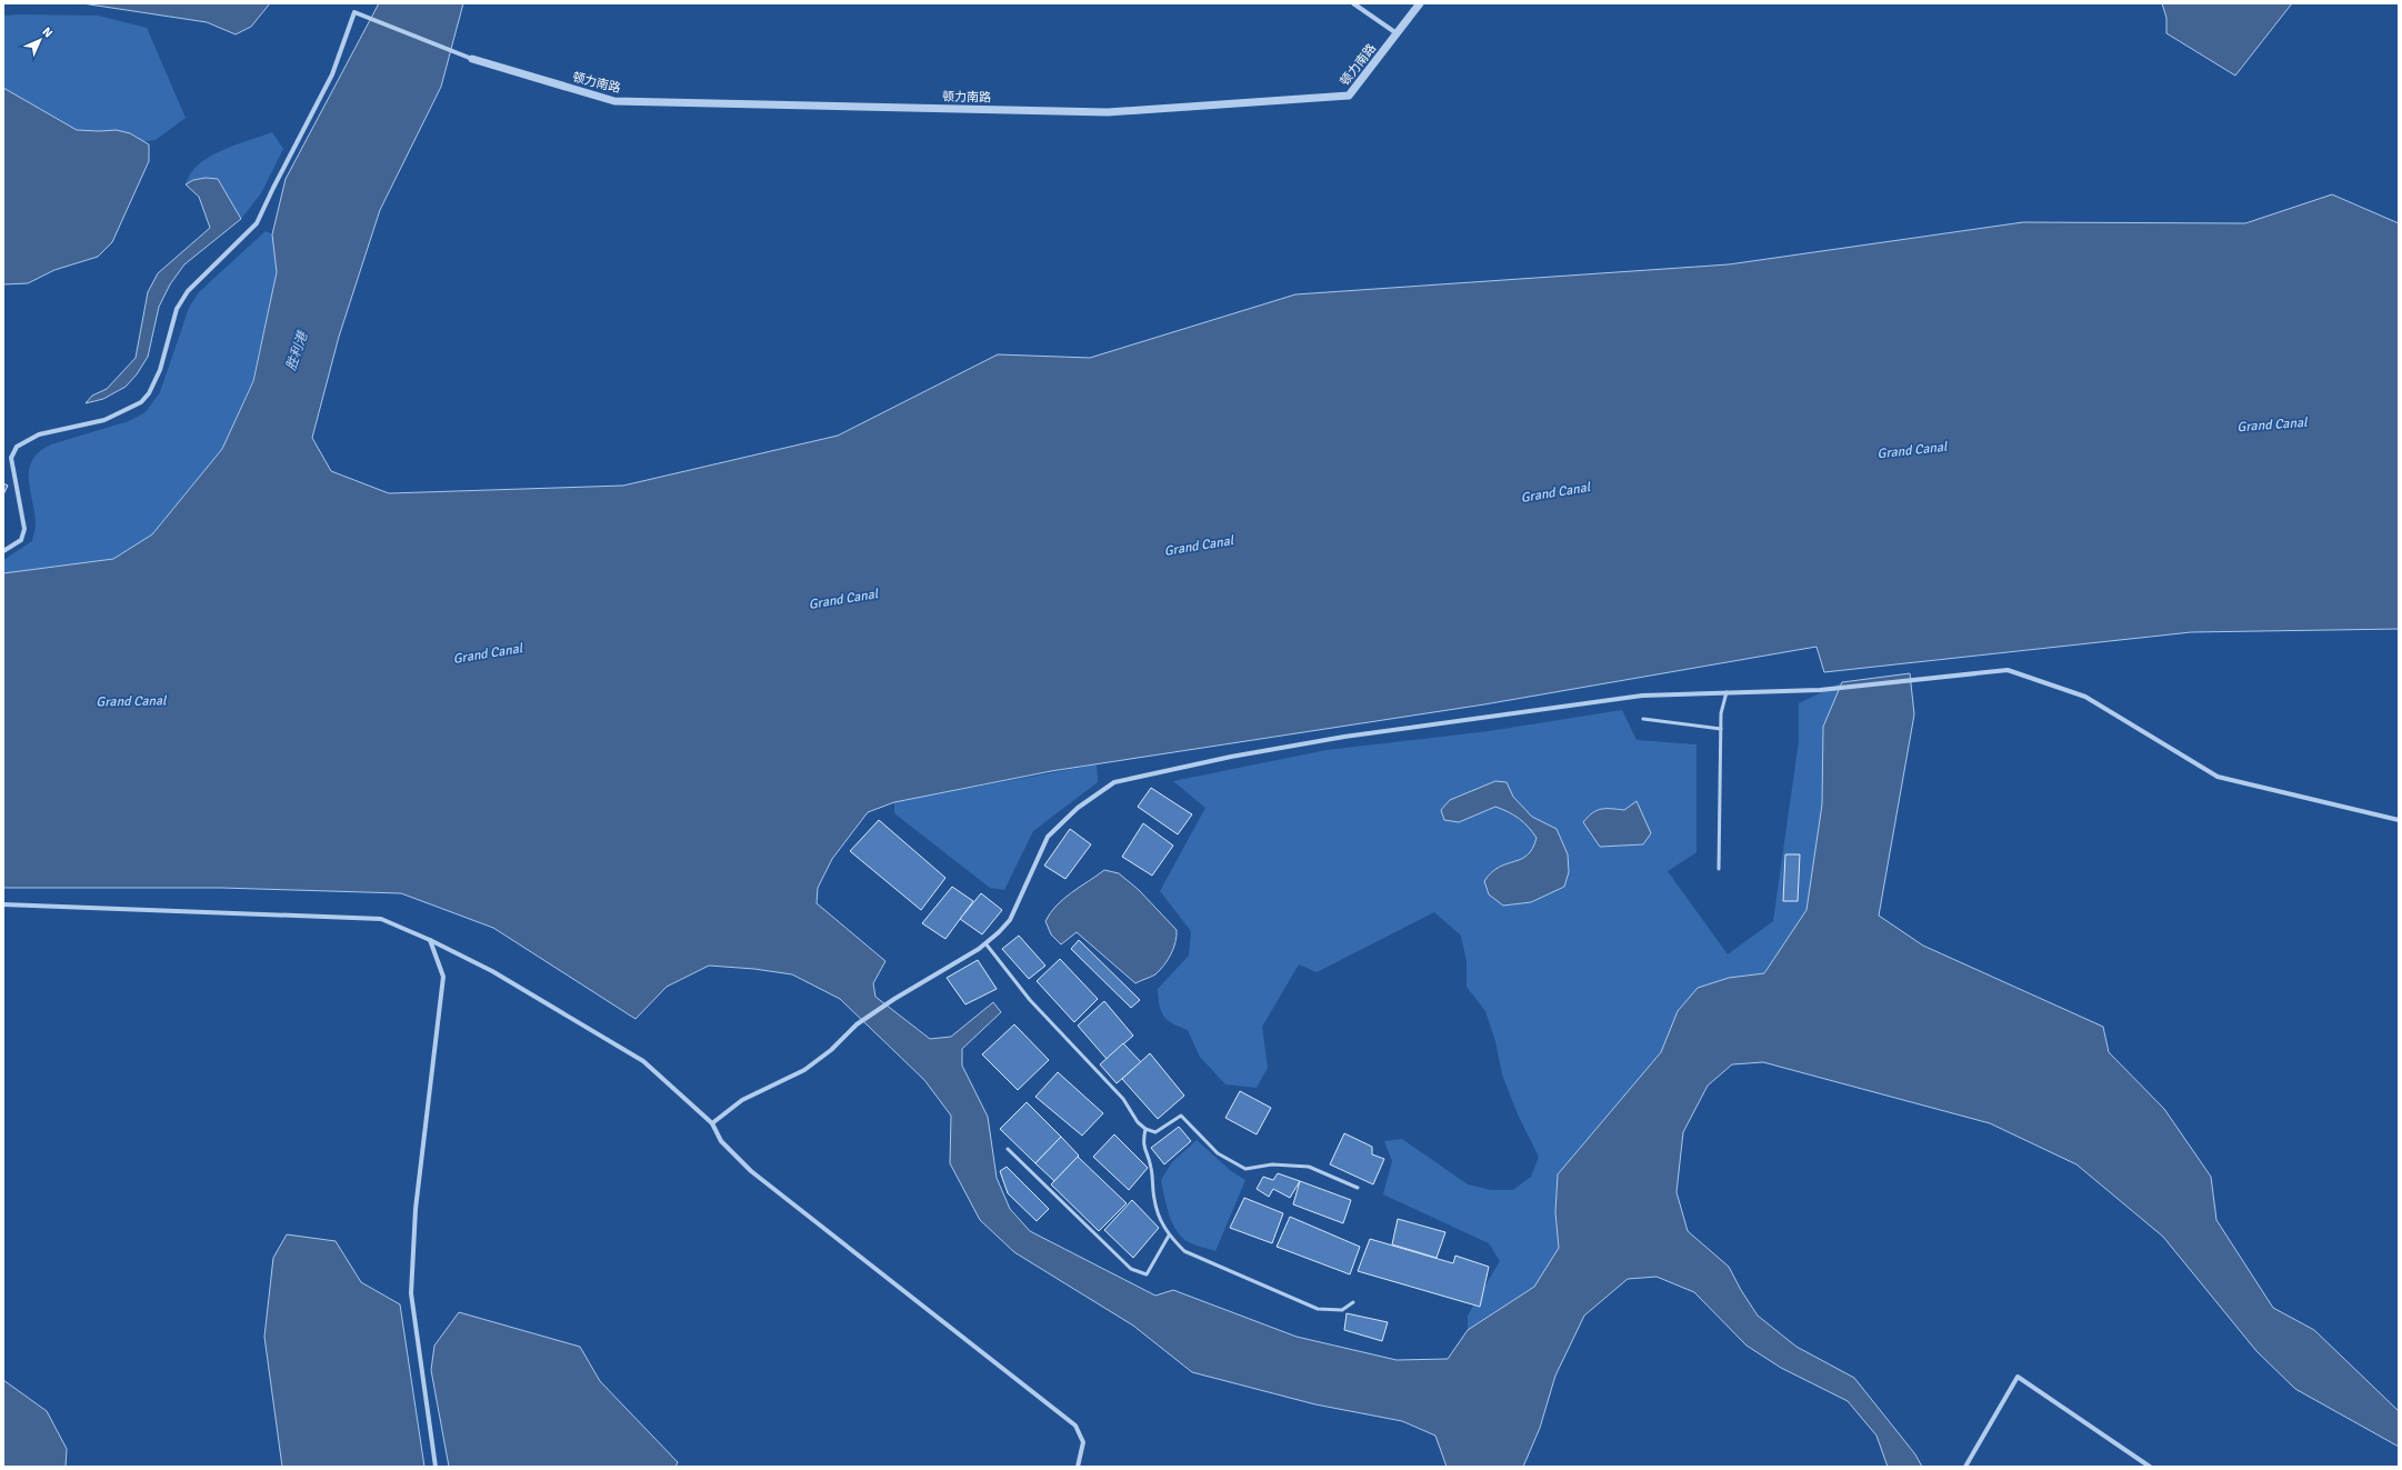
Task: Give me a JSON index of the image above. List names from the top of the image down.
{
  "streets": {
    "street": ["顿力南路"]
  },
  "water": ["胜利港", "Grand Canal"],
  "north": "top right"
}
